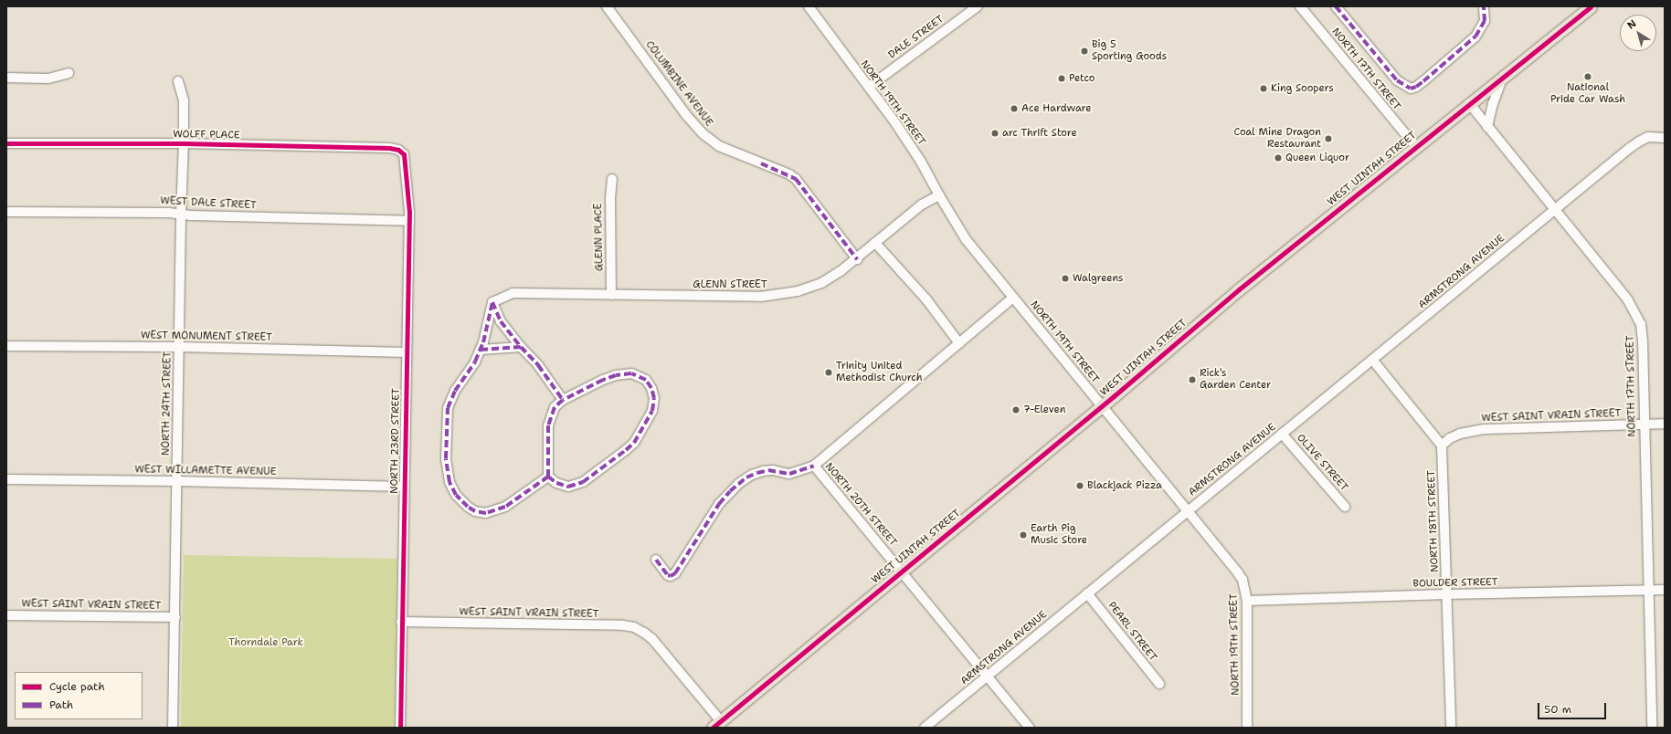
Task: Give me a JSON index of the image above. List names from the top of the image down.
{
  "streets": {
    "main road": ["WEST UINTAH STREET"],
    "street": [
      "DALE STREET",
      "NORTH 17TH STREET",
      "COLUMBINE AVENUE",
      "NORTH 19TH STREET",
      "WOLFF PLACE",
      "WEST DALE STREET",
      "GLENN PLACE",
      "ARMSTRONG AVENUE",
      "GLENN STREET",
      "WEST MONUMENT STREET",
      "NORTH 24TH STREET",
      "WEST SAINT VRAIN STREET",
      "NORTH 23RD STREET",
      "OLIVE STREET",
      "WEST WILLAMETTE AVENUE",
      "NORTH 20TH STREET",
      "NORTH 18TH STREET",
      "BOULDER STREET",
      "PEARL STREET"
    ]
  },
  "crossings": [
    ["DALE STREET", "NORTH 19TH STREET"],
    ["NORTH 17TH STREET", "WEST UINTAH STREET"],
    ["NORTH 17TH STREET", "ARMSTRONG AVENUE"],
    ["NORTH 17TH STREET", "WEST SAINT VRAIN STREET"],
    ["NORTH 17TH STREET", "BOULDER STREET"],
    ["COLUMBINE AVENUE", "GLENN STREET"],
    ["NORTH 19TH STREET", "WEST UINTAH STREET"],
    ["NORTH 19TH STREET", "ARMSTRONG AVENUE"],
    ["NORTH 19TH STREET", "GLENN STREET"],
    ["NORTH 19TH STREET", "BOULDER STREET"],
    ["WOLFF PLACE", "NORTH 24TH STREET"],
    ["WOLFF PLACE", "NORTH 23RD STREET"],
    ["WEST UINTAH STREET", "WEST SAINT VRAIN STREET"],
    ["WEST UINTAH STREET", "NORTH 20TH STREET"],
    ["WEST DALE STREET", "NORTH 24TH STREET"],
    ["WEST DALE STREET", "NORTH 23RD STREET"],
    ["GLENN PLACE", "GLENN STREET"],
    ["ARMSTRONG AVENUE", "OLIVE STREET"],
    ["ARMSTRONG AVENUE", "NORTH 20TH STREET"],
    ["ARMSTRONG AVENUE", "PEARL STREET"],
    ["WEST MONUMENT STREET", "NORTH 24TH STREET"],
    ["WEST MONUMENT STREET", "NORTH 23RD STREET"],
    ["NORTH 24TH STREET", "WEST SAINT VRAIN STREET"],
    ["NORTH 24TH STREET", "WEST WILLAMETTE AVENUE"],
    ["WEST SAINT VRAIN STREET", "NORTH 23RD STREET"],
    ["WEST SAINT VRAIN STREET", "NORTH 18TH STREET"],
    ["NORTH 23RD STREET", "WEST WILLAMETTE AVENUE"],
    ["NORTH 18TH STREET", "BOULDER STREET"]
  ],
  "parks": ["Thorndale Park"],
  "places": [
    "Big 5 Sporting Goods",
    "National Pride Car Wash",
    "Petco",
    "King Soopers",
    "Ace Hardware",
    "arc Thrift Store",
    "Coal Mine Dragon Restaurant",
    "Queen Liquor",
    "Walgreens",
    "Trinity United Methodist Church",
    "Rick's Garden Center",
    "7-Eleven",
    "Blackjack Pizza",
    "Earth Pig Music Store"
  ],
  "legend": ["Cycle path", "Path"],
  "scale_bar": "50 m",
  "north": "top left"
}
